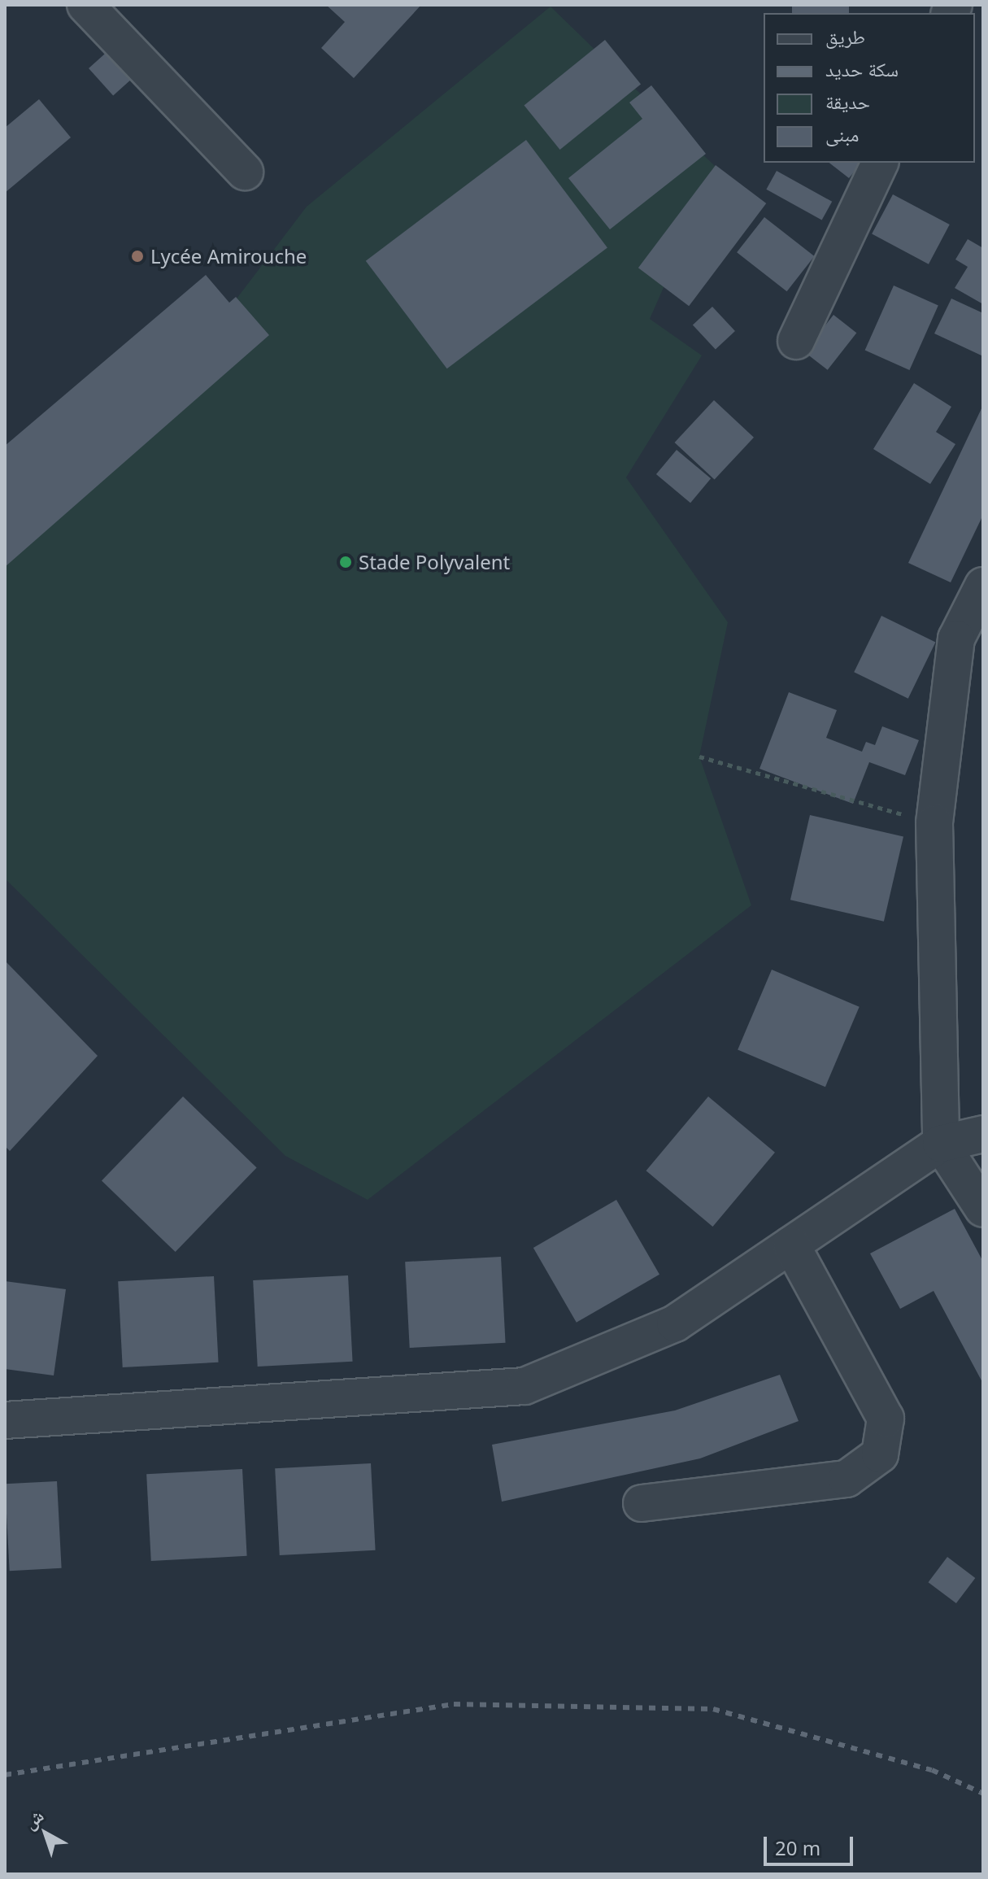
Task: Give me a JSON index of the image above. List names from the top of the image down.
{
  "places": ["Lycée Amirouche", "Stade Polyvalent"],
  "legend": [
    "طريق",
    "سكة حديد",
    "حديقة",
    "مبنى"
  ],
  "scale_bar": "20 m",
  "north": "top left"
}
